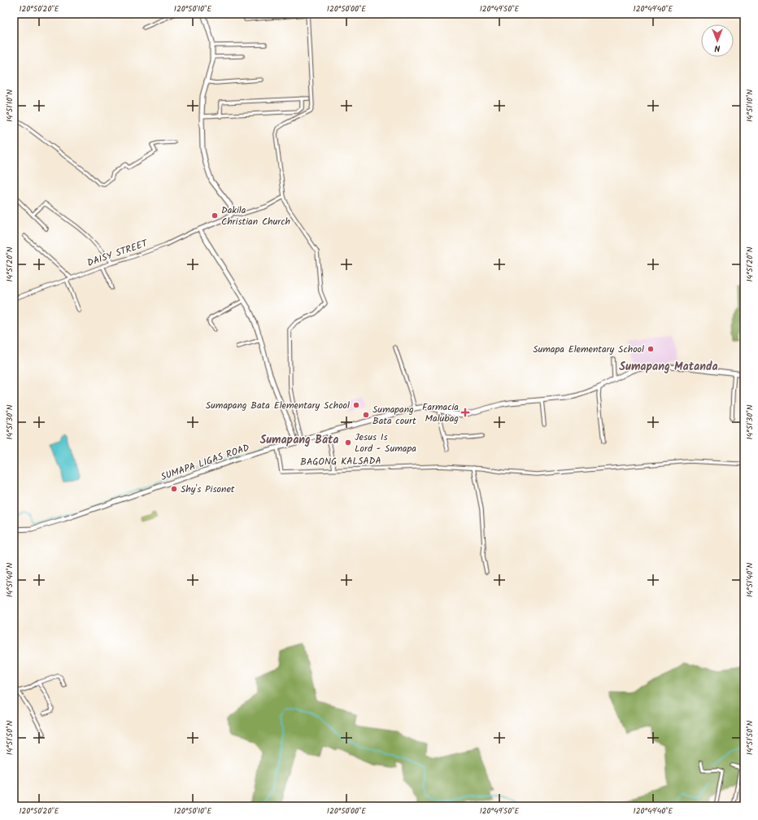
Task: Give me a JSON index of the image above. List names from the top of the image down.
{
  "streets": {
    "main road": ["DAISY STREET", "SUMAPA LIGAS ROAD"],
    "street": ["BAGONG KALSADA"]
  },
  "crossings": [
    ["BAGONG KALSADA", "SUMAPA LIGAS ROAD"]
  ],
  "districts": ["Sumapang Matanda", "Sumapang Bata"],
  "places": {
    "other": [
      "Dakila Christian Church",
      "Sumapa Elementary School",
      "Sumapang Bata Elementary School",
      "Sumapang Bata court",
      "Jesus Is Lord - Sumapa",
      "Shy's Pisonet"
    ],
    "health": ["Farmacia Malubag"]
  },
  "north": "bottom",
  "coordinates": [
    "120°50'20\"E",
    "120°50'10\"E",
    "120°50'00\"E",
    "120°49'50\"E",
    "120°49'40\"E",
    "14°51'10\"N",
    "14°51'20\"N",
    "14°51'30\"N",
    "14°51'40\"N",
    "14°51'50\"N"
  ]
}
